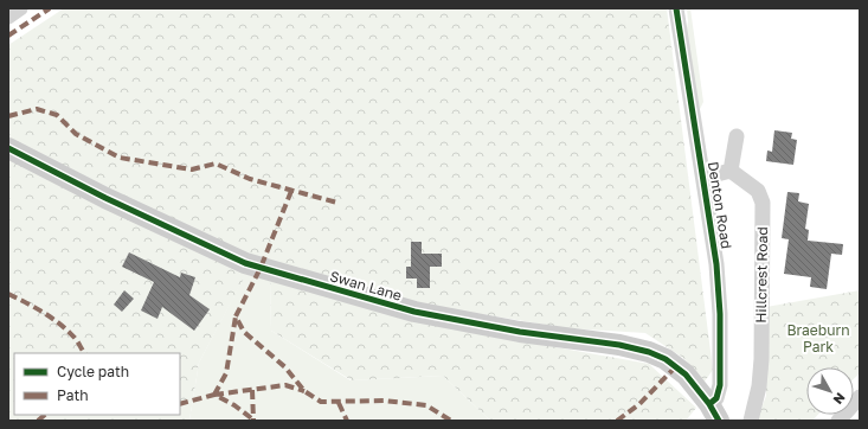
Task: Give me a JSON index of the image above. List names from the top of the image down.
{
  "streets": {
    "street": ["Denton Road", "Hillcrest Road", "Swan Lane"]
  },
  "crossings": [
    ["Denton Road", "Swan Lane"]
  ],
  "parks": ["Braeburn Park"],
  "legend": ["Cycle path", "Path"],
  "north": "bottom right"
}
